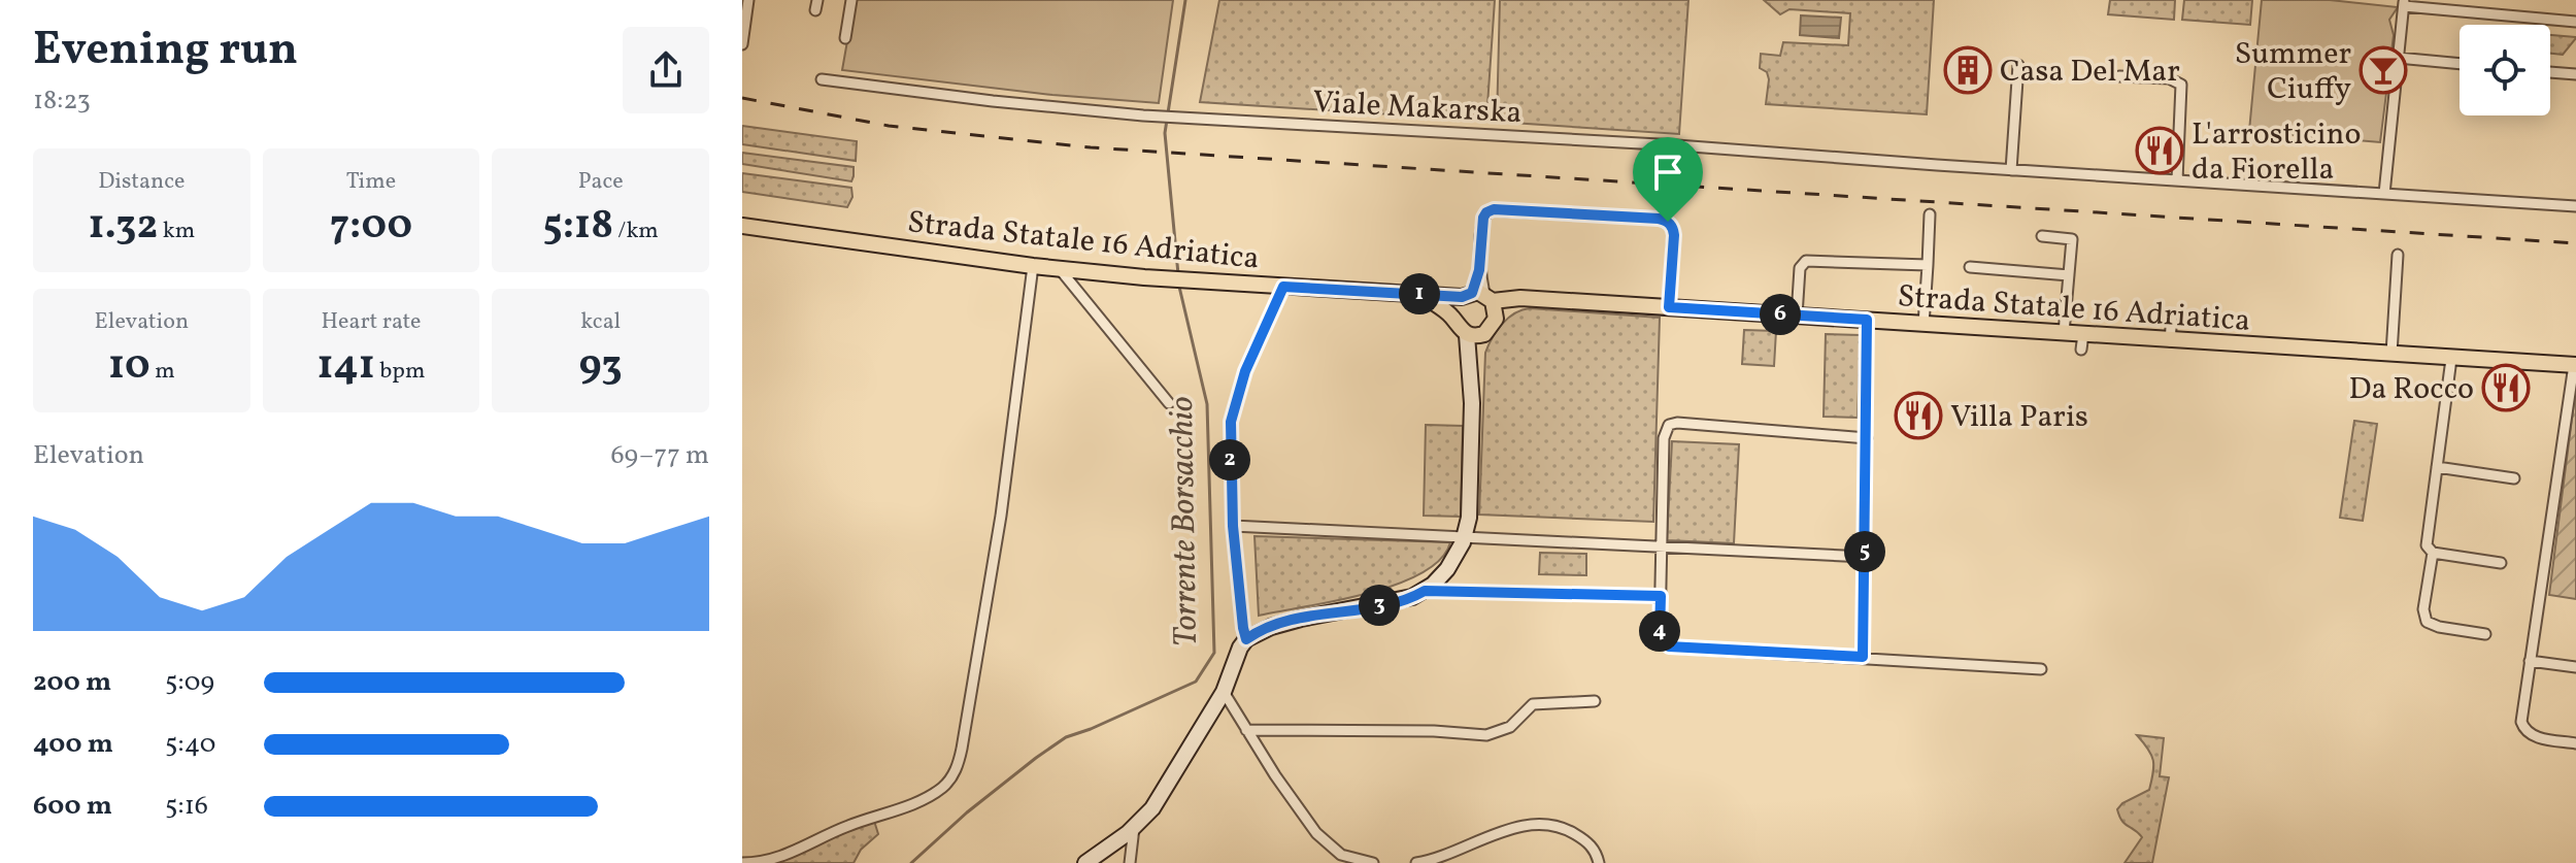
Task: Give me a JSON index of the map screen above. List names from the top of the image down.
{
  "streets": {
    "main road": ["Strada Statale 16 Adriatica"],
    "street": ["Viale Makarska"]
  },
  "water": ["Torrente Borsacchio"],
  "places": {
    "building": ["Casa Del Mar"],
    "bar": ["Summer Ciuffy"],
    "restaurant": ["L'arrosticino da Fiorella", "Da Rocco", "Villa Paris"]
  },
  "page": {
    "heading": ["Evening run", "18:23"],
    "stats": [
      ["Distance", "1.32 km"],
      ["Time", "7:00"],
      ["Pace", "5:18 /km"],
      ["Elevation", "10 m"],
      ["Heart rate", "141 bpm"],
      ["kcal", "93"]
    ],
    "pins": [
      "1",
      "6",
      "2",
      "5",
      "3",
      "4"
    ],
    "chart": ["Elevation", "69–77 m"],
    "list": [
      {
        "name": "200 m",
        "note": "5:09"
      },
      {
        "name": "400 m",
        "note": "5:40"
      },
      {
        "name": "600 m",
        "note": "5:16"
      }
    ]
  }
}
